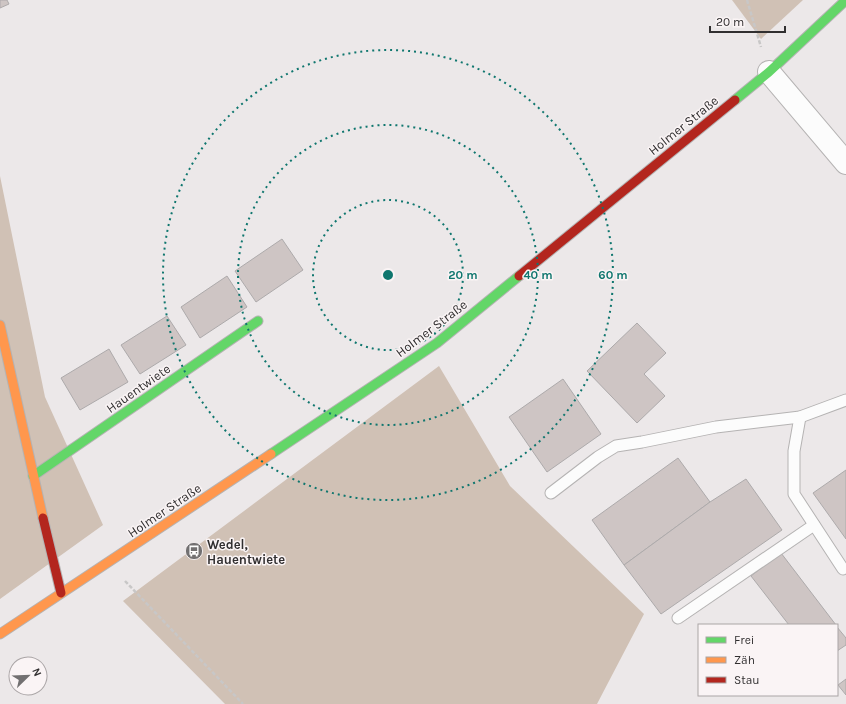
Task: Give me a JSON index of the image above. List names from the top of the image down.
{
  "streets": {
    "main road": ["Holmer Straße", "Hauentwiete"]
  },
  "places": {
    "bus stop": ["Wedel, Hauentwiete"]
  },
  "legend": ["Frei", "Zäh", "Stau"],
  "scale_bar": "20 m",
  "north": "top right",
  "rings": ["20 m", "40 m", "60 m"]
}
